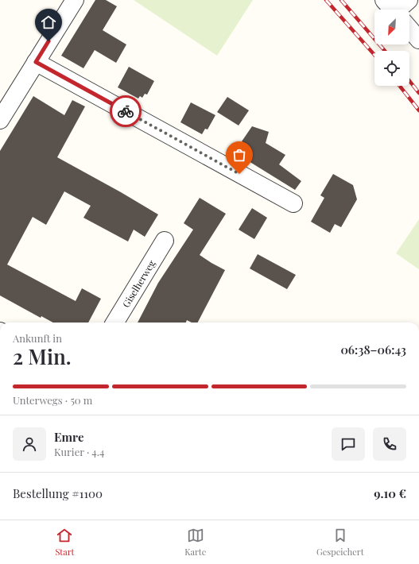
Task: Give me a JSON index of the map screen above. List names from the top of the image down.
{
  "streets": {
    "street": ["Giselherweg"]
  },
  "north": "bottom left",
  "page": {
    "heading": ["2 Min.", "Ankunft in", "06:38–06:43"],
    "panel": [
      "Emre",
      "Kurier · 4.4",
      "Bestellung #1100",
      "9.10 €"
    ],
    "bar": "Unterwegs · 50 m",
    "tabs": ["Start", "Karte", "Gespeichert"]
  }
}
